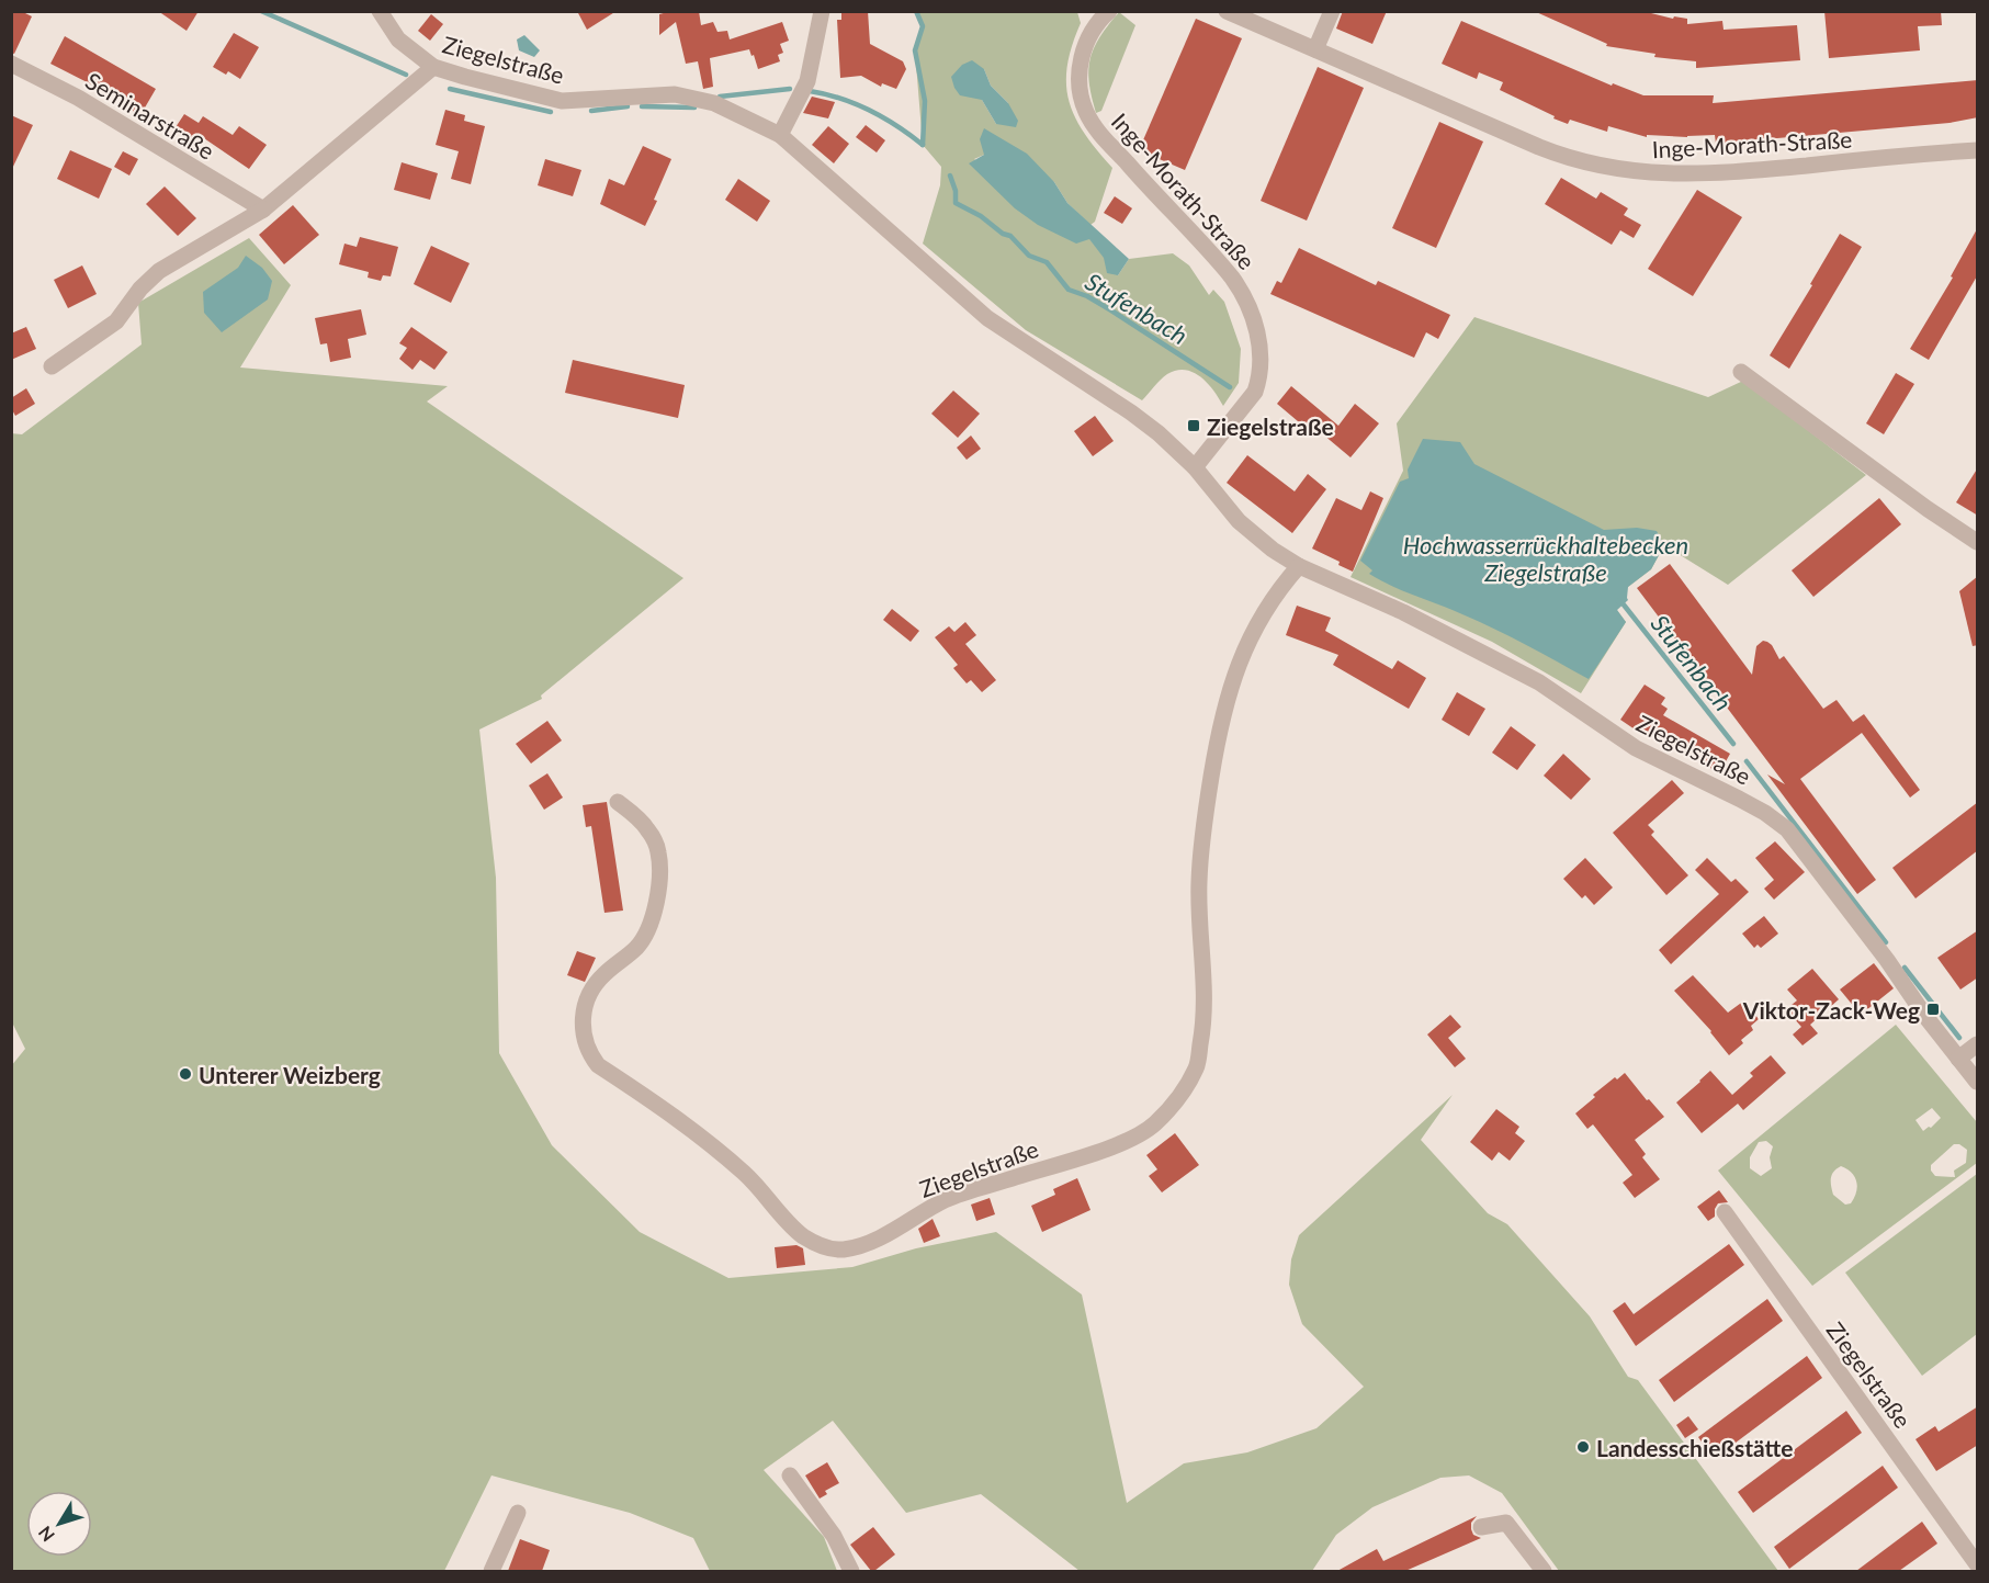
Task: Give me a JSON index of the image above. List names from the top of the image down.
{
  "streets": {
    "street": ["Ziegelstraße", "Seminarstraße", "Inge-Morath-Straße"]
  },
  "crossings": [
    ["Ziegelstraße", "Inge-Morath-Straße"]
  ],
  "water": ["Stufenbach", "Hochwasserrückhaltebecken Ziegelstraße"],
  "places": {
    "transit": ["Ziegelstraße", "Viktor-Zack-Weg"],
    "other": ["Unterer Weizberg", "Landesschießstätte"]
  },
  "north": "bottom left"
}
